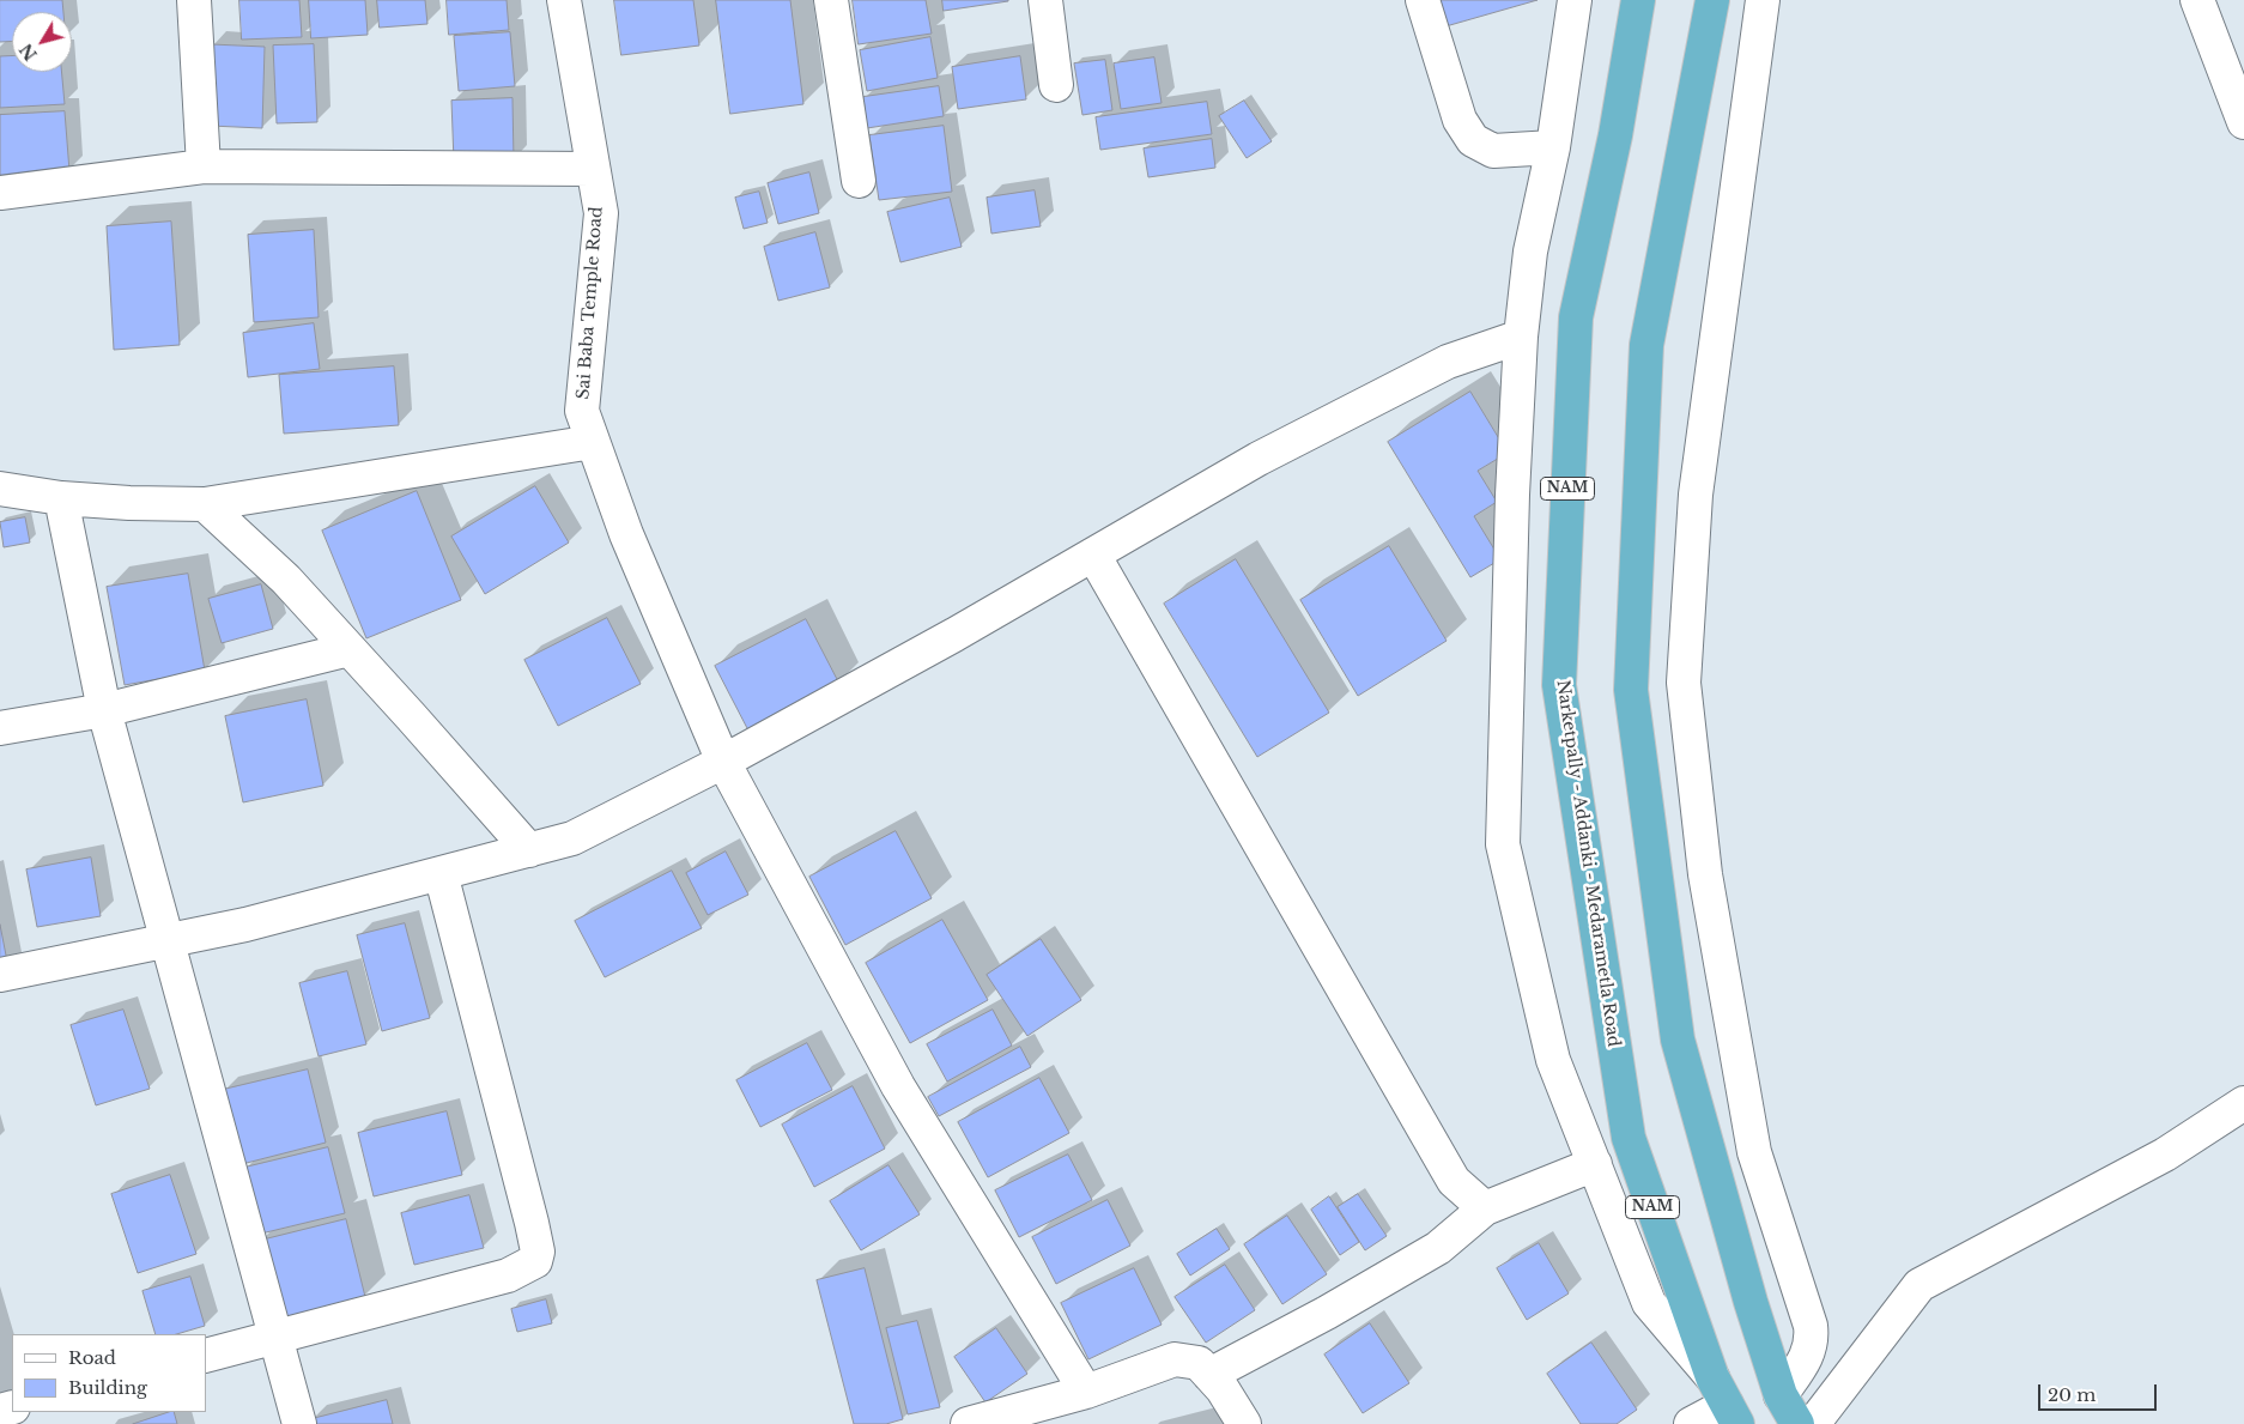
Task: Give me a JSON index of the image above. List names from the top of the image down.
{
  "streets": {
    "highway": ["NAM", "Narketpally - Addanki - Medarametla Road"],
    "street": ["Sai Baba Temple Road"]
  },
  "legend": ["Road", "Building"],
  "scale_bar": "20 m",
  "north": "bottom left"
}
